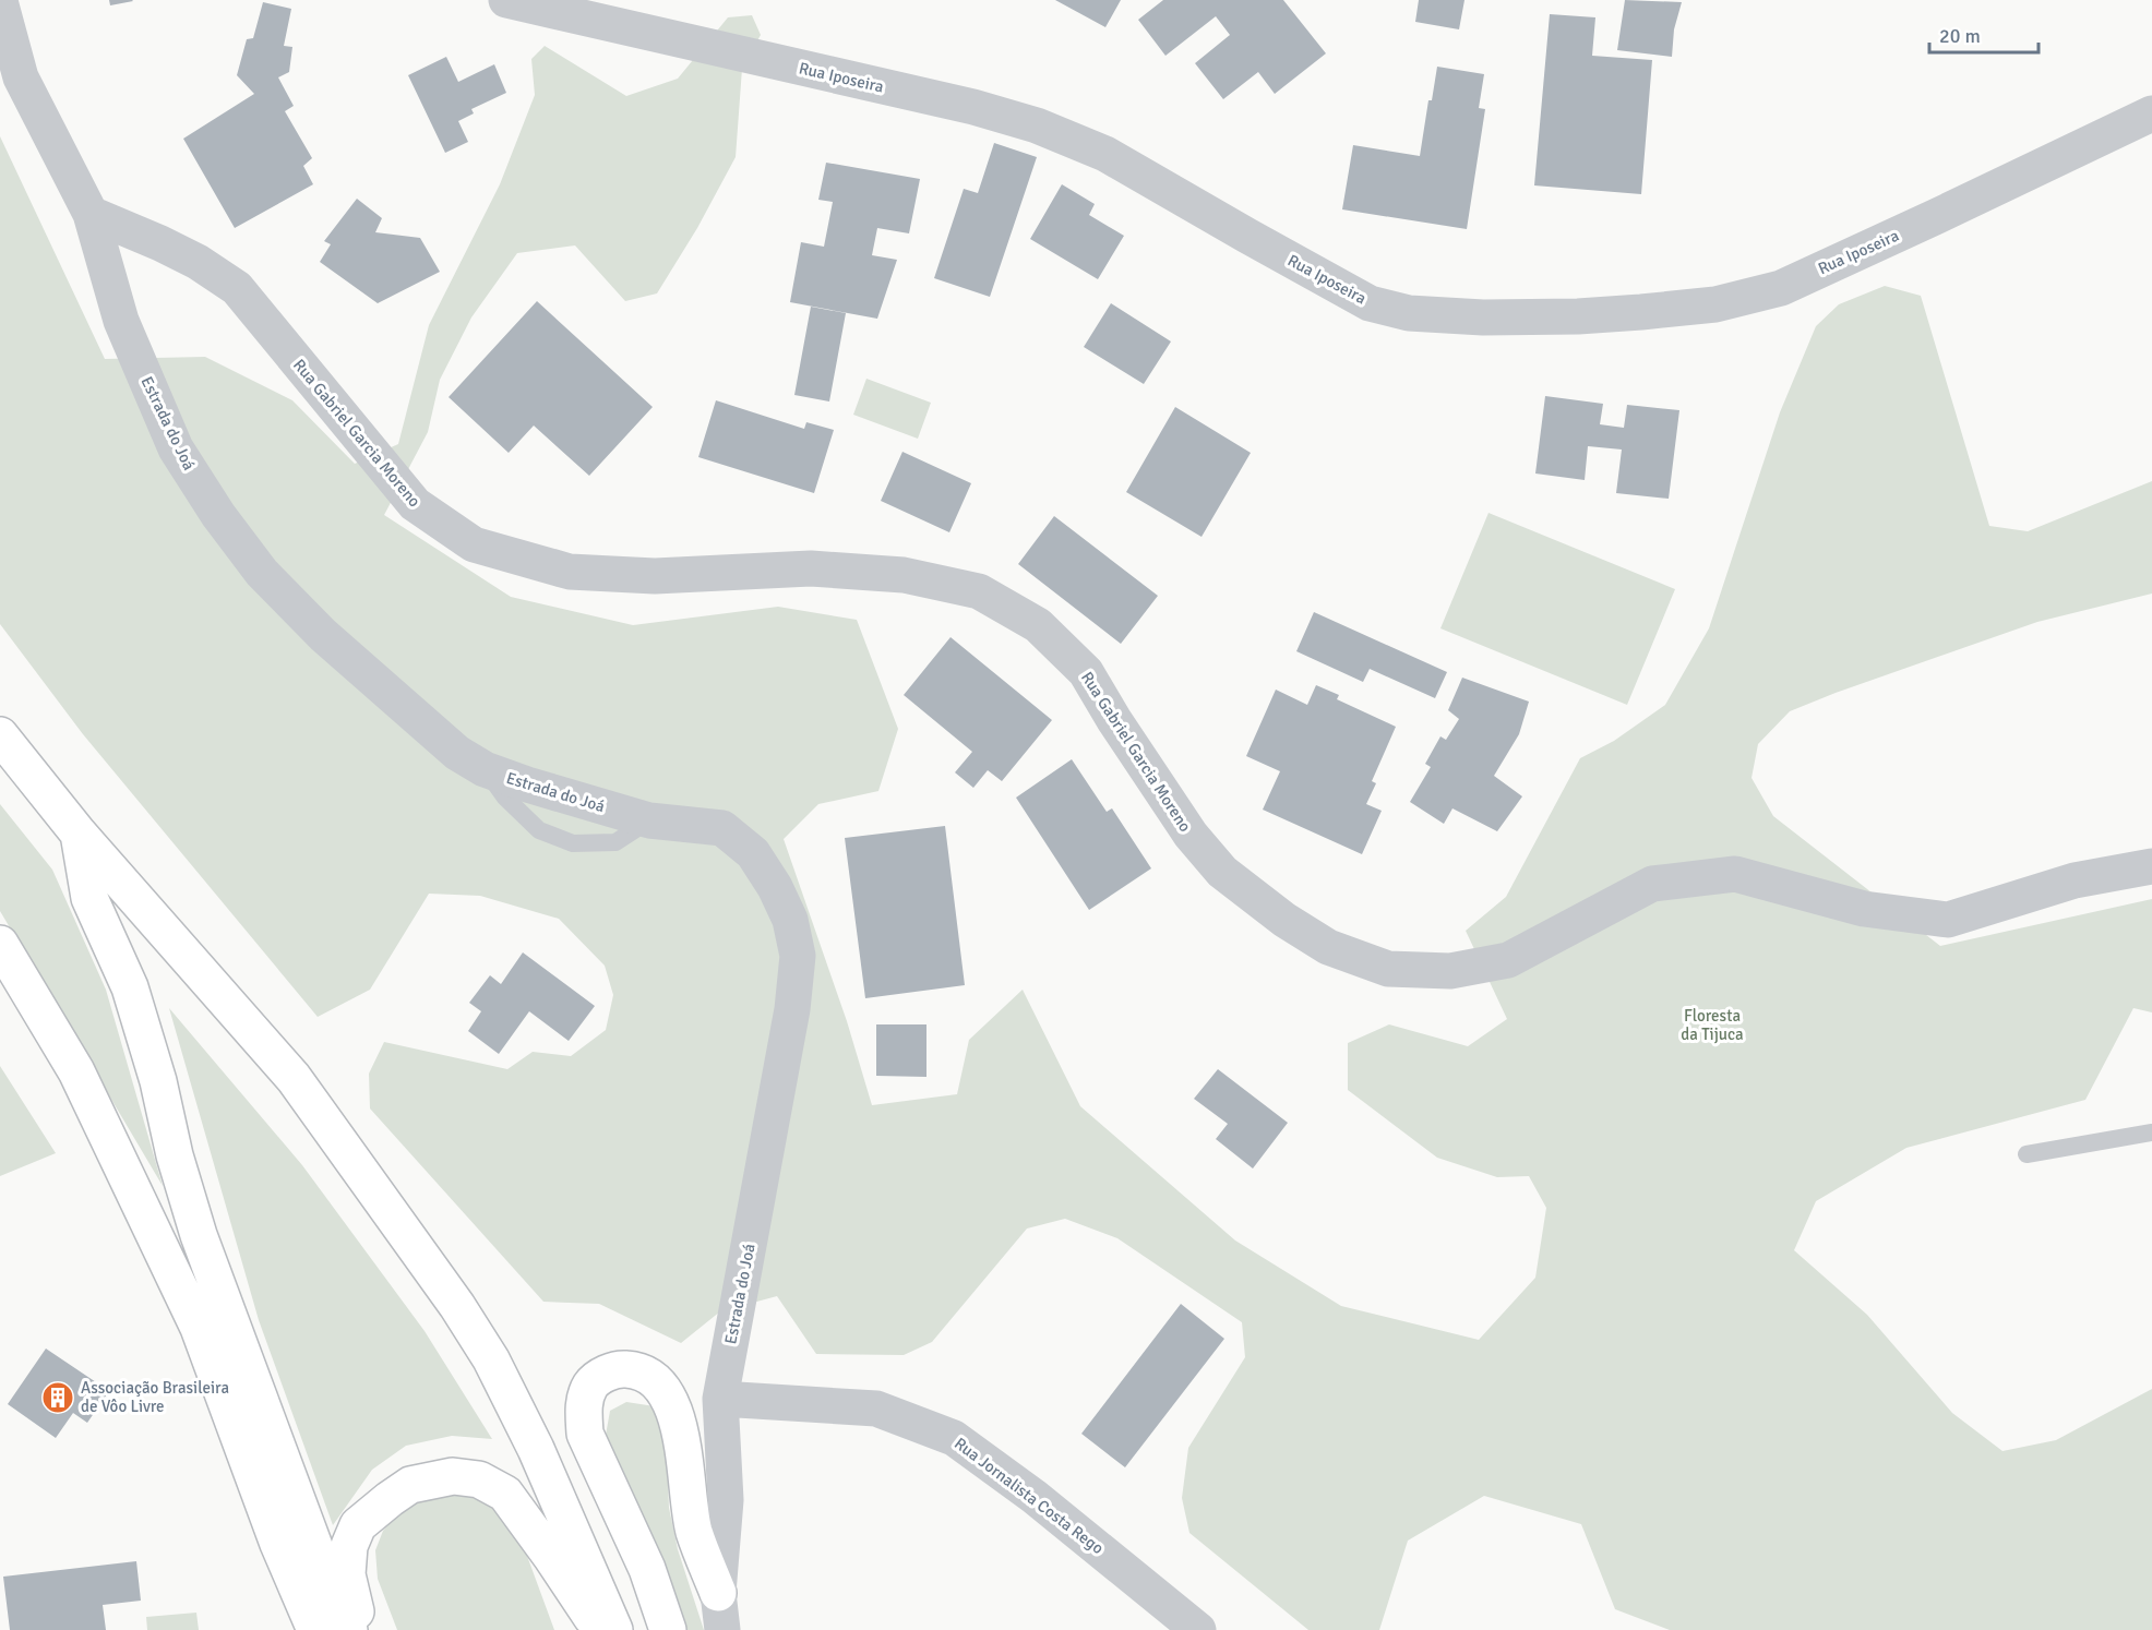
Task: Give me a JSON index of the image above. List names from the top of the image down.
{
  "streets": {
    "street": [
      "Rua Iposeira",
      "Estrada do Joá",
      "Rua Gabriel Garcia Moreno",
      "Rua Jornalista Costa Rego"
    ]
  },
  "crossings": [
    ["Estrada do Joá", "Rua Gabriel Garcia Moreno"],
    ["Estrada do Joá", "Rua Jornalista Costa Rego"]
  ],
  "parks": ["Floresta da Tijuca"],
  "places": {
    "building": ["Associação Brasileira de Vôo Livre"]
  },
  "scale_bar": "20 m"
}
